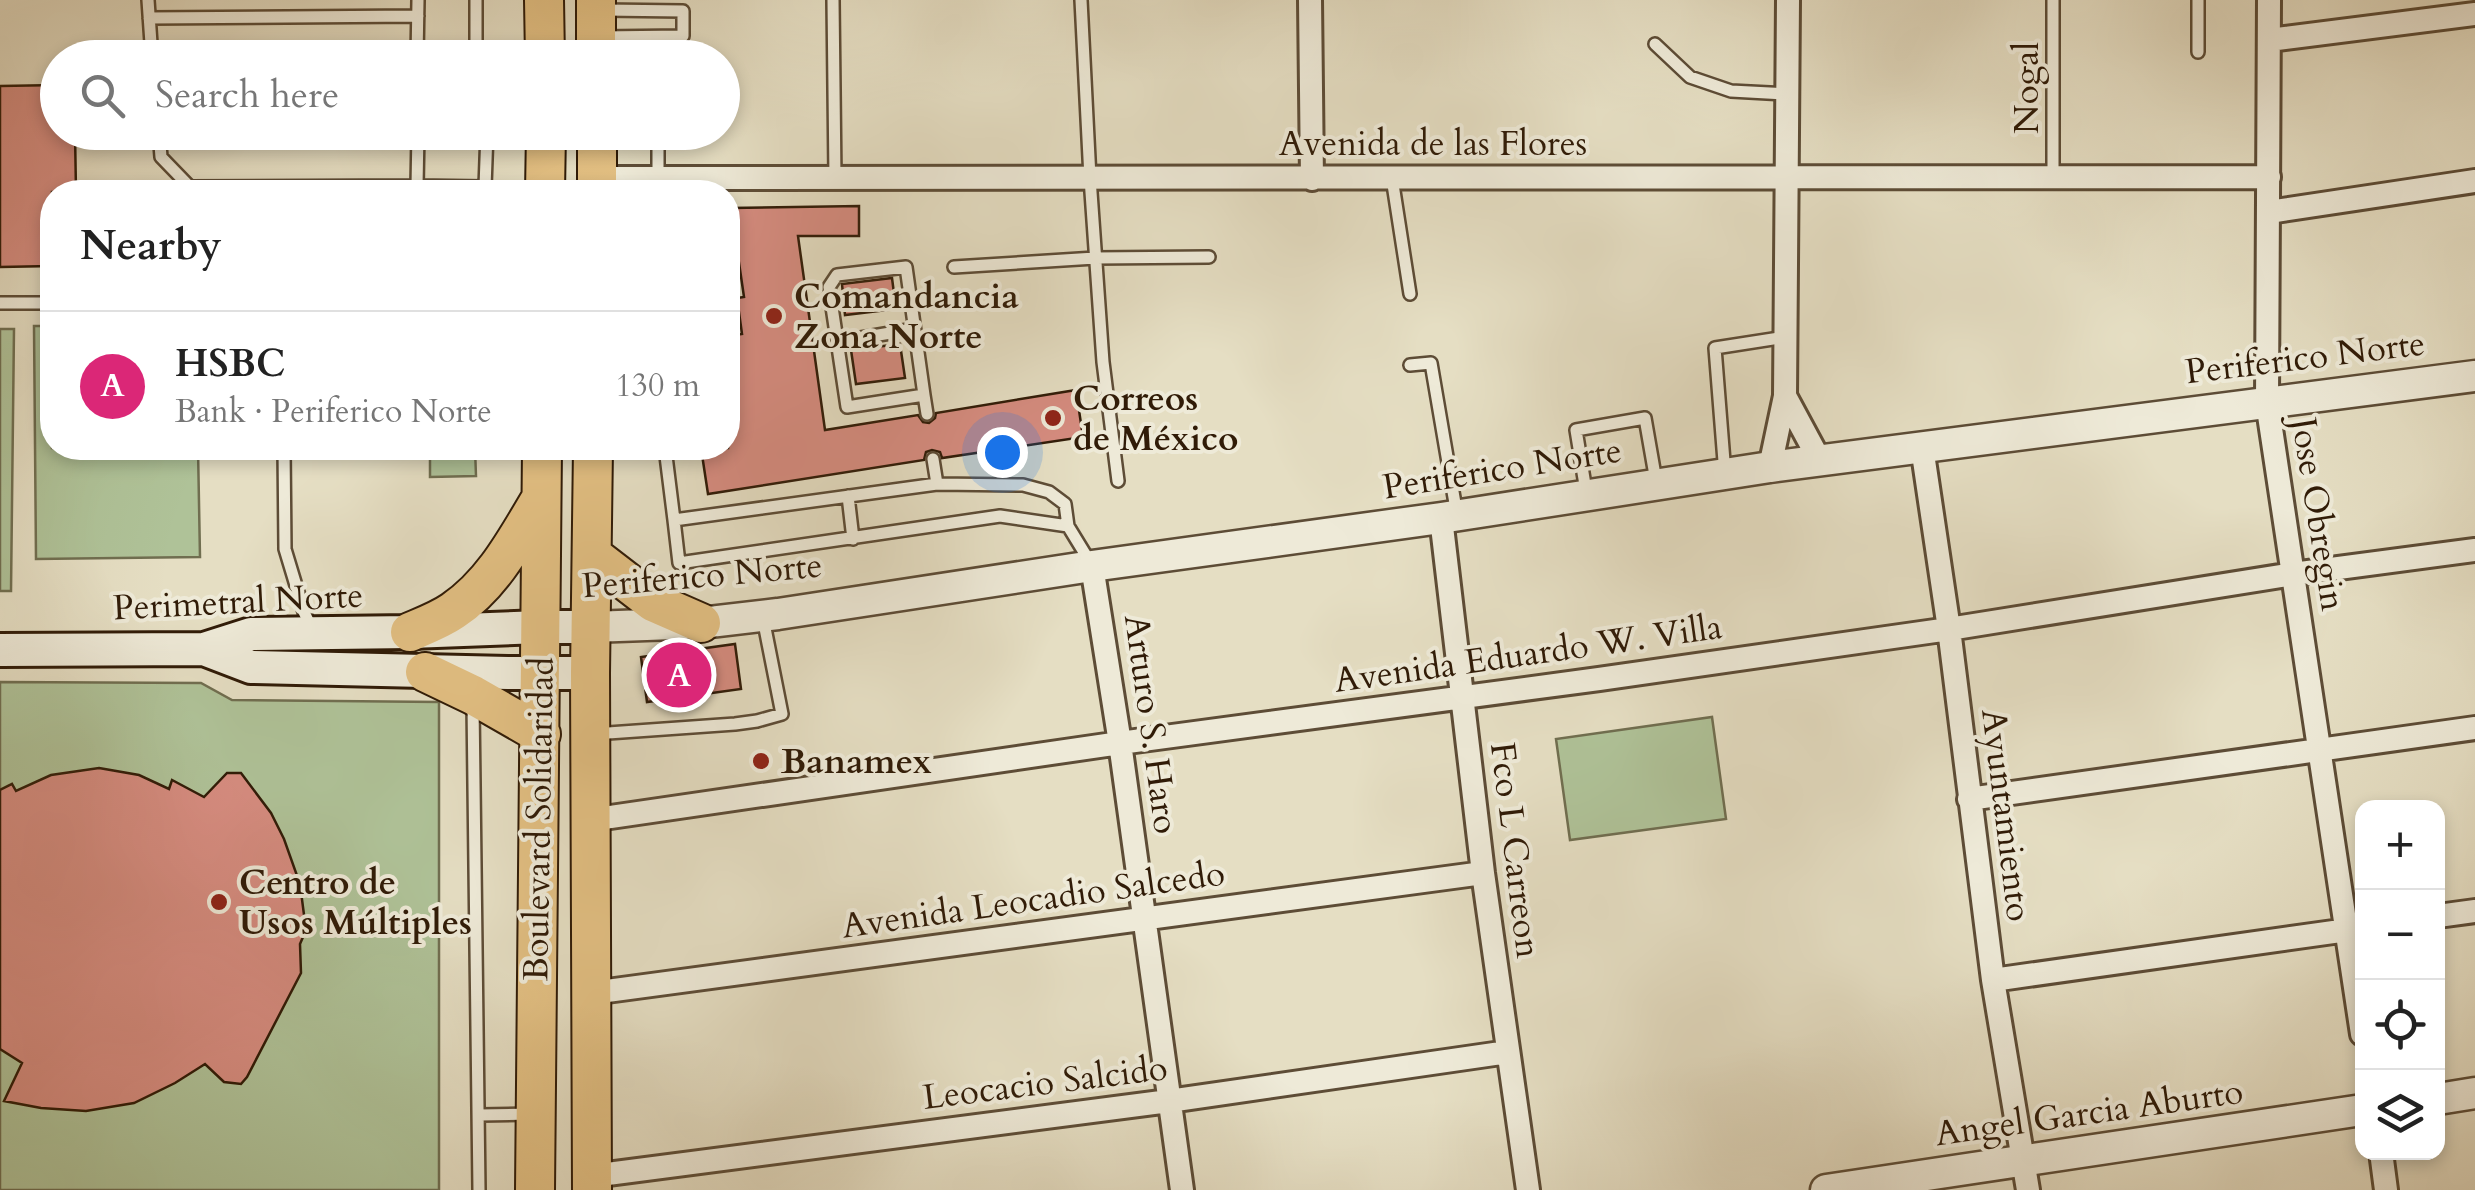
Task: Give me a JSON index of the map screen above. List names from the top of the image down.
{
  "streets": {
    "main road": ["Periferico Norte", "Perimetral Norte", "Boulevard Solidaridad"],
    "street": [
      "Avenida de las Flores",
      "Jose Obregin",
      "Avenida Eduardo W. Villa",
      "Arturo S. Haro",
      "Ayuntamiento",
      "Fco L Carreon",
      "Avenida Leocadio Salcedo",
      "Leocacio Salcido",
      "Angel Garcia Aburto"
    ],
    "lane": ["Nogal"]
  },
  "crossings": [
    ["Nogal", "Avenida de las Flores"],
    ["Avenida de las Flores", "Jose Obregin"],
    ["Periferico Norte", "Jose Obregin"],
    ["Periferico Norte", "Perimetral Norte"],
    ["Periferico Norte", "Arturo S. Haro"],
    ["Periferico Norte", "Ayuntamiento"],
    ["Periferico Norte", "Boulevard Solidaridad"],
    ["Periferico Norte", "Fco L Carreon"],
    ["Jose Obregin", "Avenida Eduardo W. Villa"],
    ["Perimetral Norte", "Boulevard Solidaridad"],
    ["Avenida Eduardo W. Villa", "Arturo S. Haro"],
    ["Avenida Eduardo W. Villa", "Ayuntamiento"],
    ["Avenida Eduardo W. Villa", "Boulevard Solidaridad"],
    ["Avenida Eduardo W. Villa", "Fco L Carreon"],
    ["Arturo S. Haro", "Avenida Leocadio Salcedo"],
    ["Arturo S. Haro", "Leocacio Salcido"],
    ["Ayuntamiento", "Angel Garcia Aburto"],
    ["Boulevard Solidaridad", "Avenida Leocadio Salcedo"],
    ["Boulevard Solidaridad", "Leocacio Salcido"],
    ["Fco L Carreon", "Avenida Leocadio Salcedo"],
    ["Fco L Carreon", "Leocacio Salcido"]
  ],
  "places": [
    "Comandancia Zona Norte",
    "Correos de México",
    "Banamex",
    "Centro de Usos Múltiples"
  ],
  "page": {
    "search": "Search here",
    "heading": "Nearby",
    "list": [
      {
        "mark": "A",
        "name": "HSBC",
        "note": "Bank · Periferico Norte",
        "value": "130 m"
      }
    ],
    "pins": "A",
    "map_buttons": ["+", "−"]
  }
}
